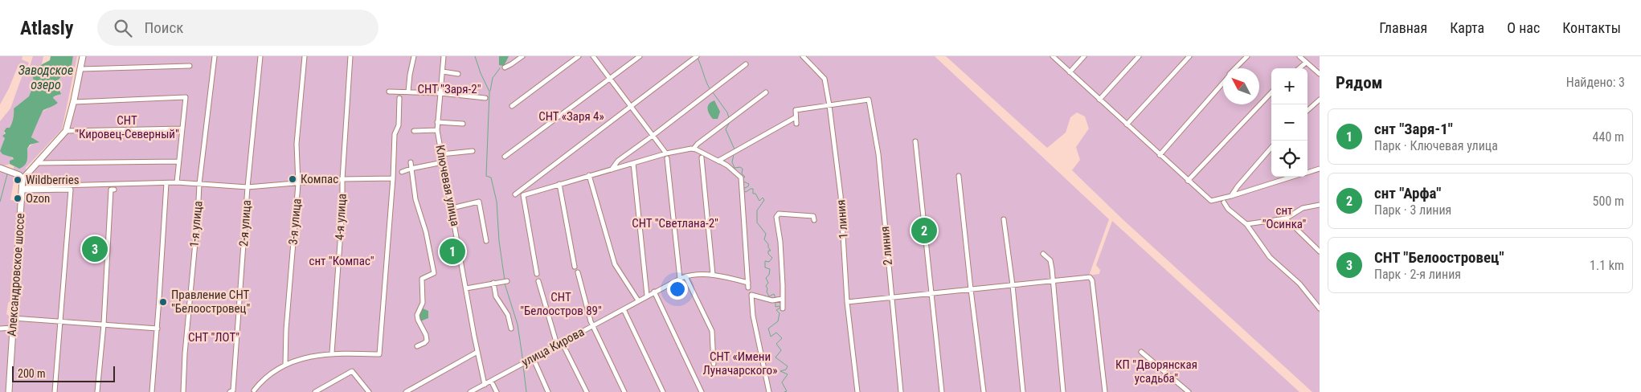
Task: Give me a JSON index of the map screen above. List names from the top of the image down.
{
  "streets": {
    "street": [
      "Ключевая улица",
      "4-я улица",
      "1 линия",
      "3-я улица",
      "2-я улица",
      "1-я улица",
      "2 линия",
      "Александровское шоссе",
      "улица Кирова"
    ]
  },
  "crossings": [
    ["Ключевая улица", "улица Кирова"],
    ["1 линия", "2 линия"]
  ],
  "water": ["Заводское озеро"],
  "parks": [
    "СНТ \"Заря-2\"",
    "СНТ «Заря 4»",
    "СНТ \"Кировец-Северный\"",
    "снт \"Осинка\"",
    "СНТ \"Светлана-2\"",
    "снт \"Компас\"",
    "СНТ \"Белоостров 89\"",
    "СНТ \"ЛОТ\"",
    "СНТ «Имени Луначарского»",
    "КП \"Дворянская усадьба\""
  ],
  "places": [
    "Компас",
    "Wildberries",
    "Ozon",
    "Правление СНТ \"Белоостровец\""
  ],
  "scale_bar": "200 m",
  "north": "top left",
  "page": {
    "header": "Atlasly",
    "search": "Поиск",
    "nav": [
      "Главная",
      "Карта",
      "О нас",
      "Контакты"
    ],
    "heading": ["Рядом", "Найдено: 3"],
    "map_buttons": ["+", "−"],
    "list": [
      {
        "mark": "1",
        "name": "снт \"Заря-1\"",
        "note": "Парк · Ключевая улица",
        "value": "440 m"
      },
      {
        "mark": "2",
        "name": "снт \"Арфа\"",
        "note": "Парк · 3 линия",
        "value": "500 m"
      },
      {
        "mark": "3",
        "name": "СНТ \"Белоостровец\"",
        "note": "Парк · 2-я линия",
        "value": "1.1 km"
      }
    ],
    "pins": ["2", "3", "1"],
    "scale": "200 m"
  }
}
